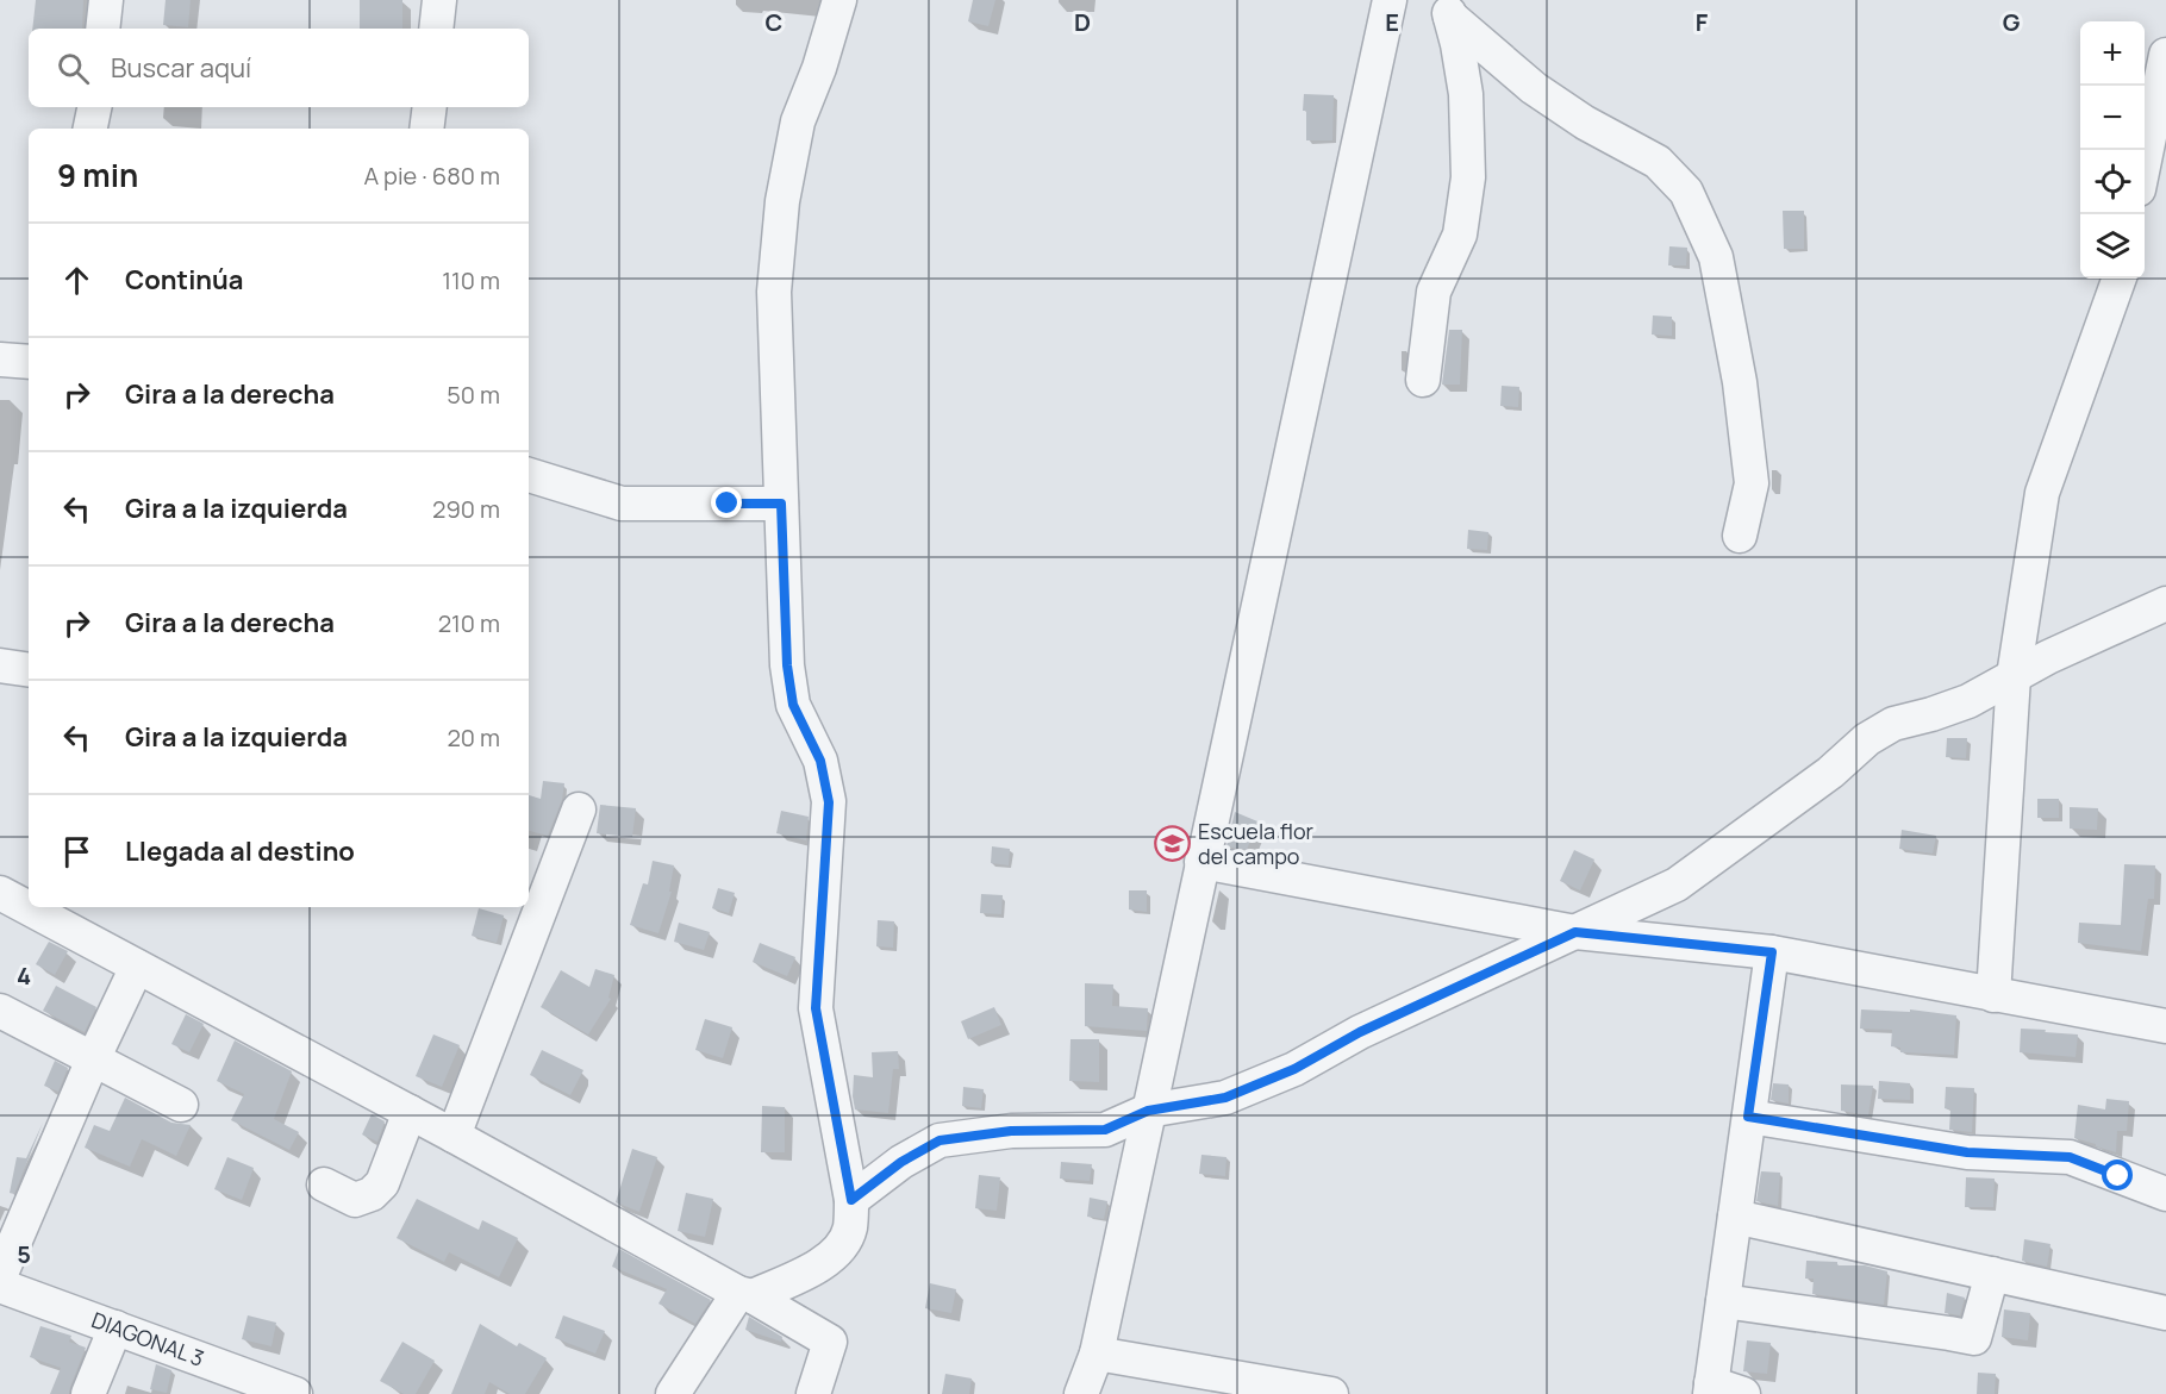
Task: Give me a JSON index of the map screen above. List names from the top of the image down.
{
  "streets": {
    "street": ["DIAGONAL 3"]
  },
  "places": {
    "school or university": ["Escuela flor del campo"]
  },
  "page": {
    "map_buttons": ["+", "−"],
    "search": "Buscar aquí",
    "heading": ["9 min", "A pie · 680 m"],
    "list": [
      ["Continúa", "110 m"],
      ["Gira a la derecha", "50 m"],
      ["Gira a la izquierda", "290 m"],
      ["Gira a la derecha", "210 m"],
      ["Gira a la izquierda", "20 m"],
      "Llegada al destino"
    ]
  },
  "grid": {
    "columns": [
      "C",
      "D",
      "E",
      "F",
      "G"
    ],
    "rows": ["4", "5"]
  }
}
